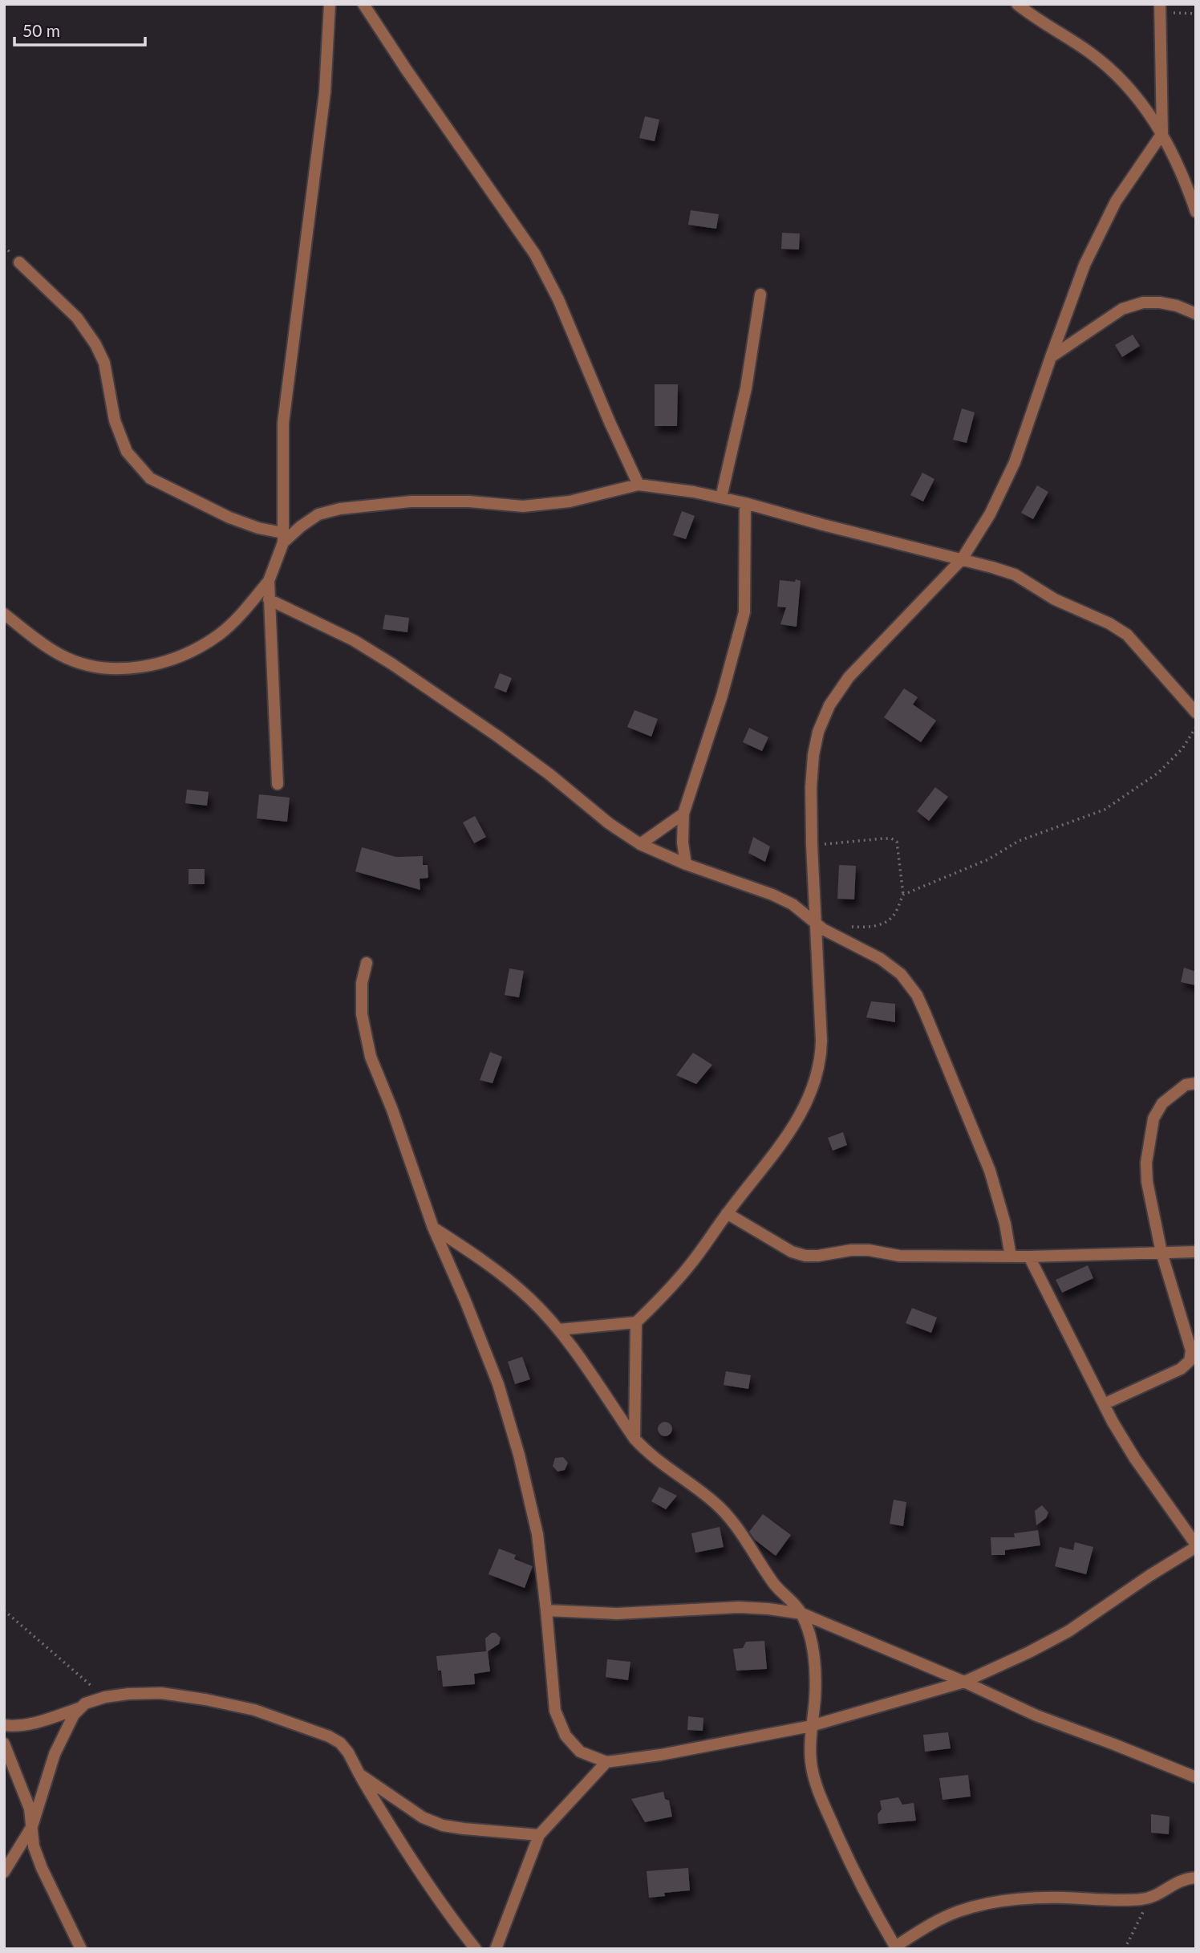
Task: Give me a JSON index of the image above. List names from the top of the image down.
{
  "scale_bar": "50 m"
}
